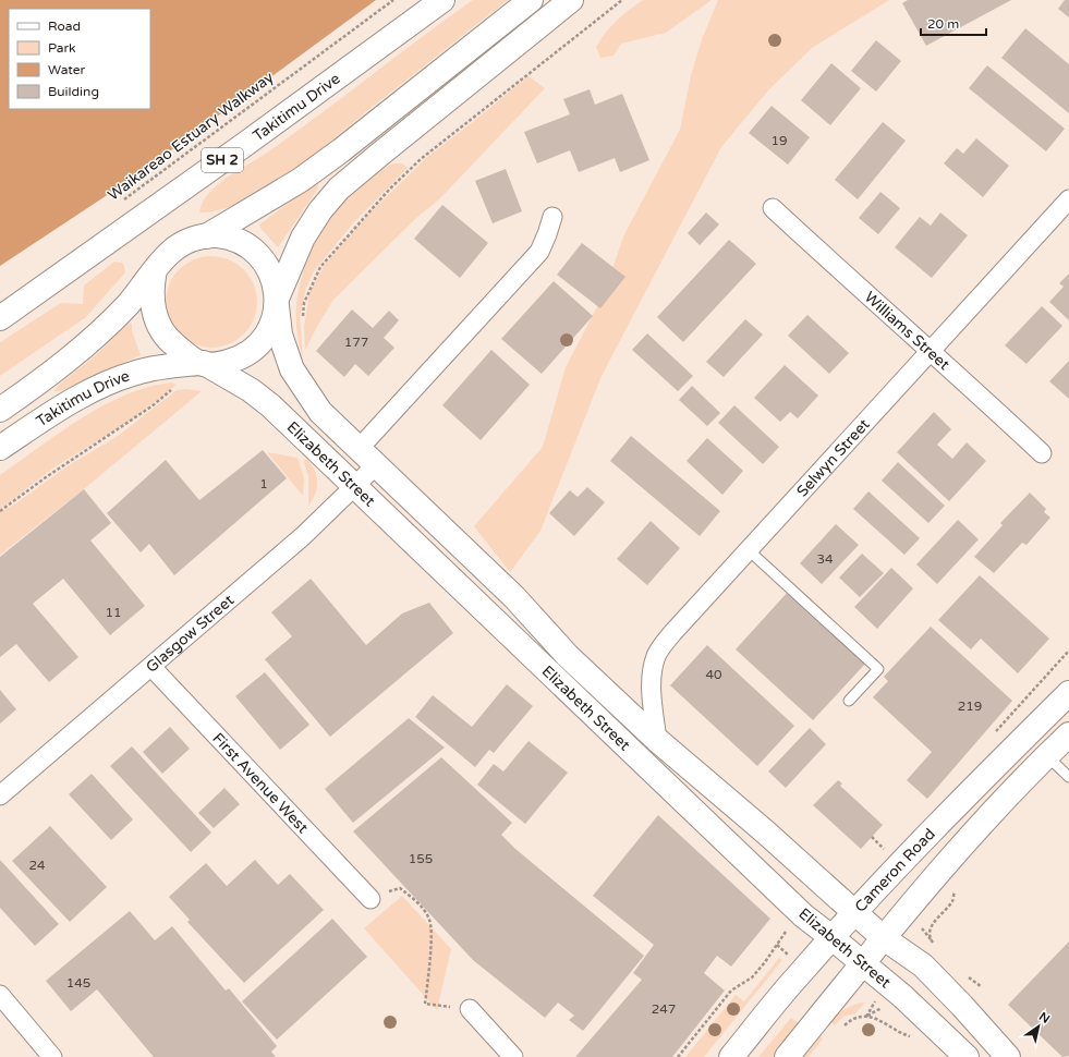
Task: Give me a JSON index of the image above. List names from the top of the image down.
{
  "streets": {
    "main road": [
      "Takitimu Drive",
      "SH 2",
      "Elizabeth Street",
      "Cameron Road"
    ],
    "street": [
      "Williams Street",
      "Selwyn Street",
      "Glasgow Street",
      "First Avenue West"
    ],
    "path": ["Waikareao Estuary Walkway"]
  },
  "crossings": [
    ["Takitimu Drive", "Elizabeth Street"],
    ["Williams Street", "Selwyn Street"],
    ["Selwyn Street", "Elizabeth Street"],
    ["Elizabeth Street", "Glasgow Street"],
    ["Elizabeth Street", "Cameron Road"],
    ["Glasgow Street", "First Avenue West"]
  ],
  "house_numbers": [
    "19",
    "177",
    "1",
    "34",
    "11",
    "40",
    "219",
    "155",
    "24",
    "145",
    "247"
  ],
  "legend": [
    "Road",
    "Park",
    "Water",
    "Building"
  ],
  "scale_bar": "20 m",
  "north": "top right"
}
